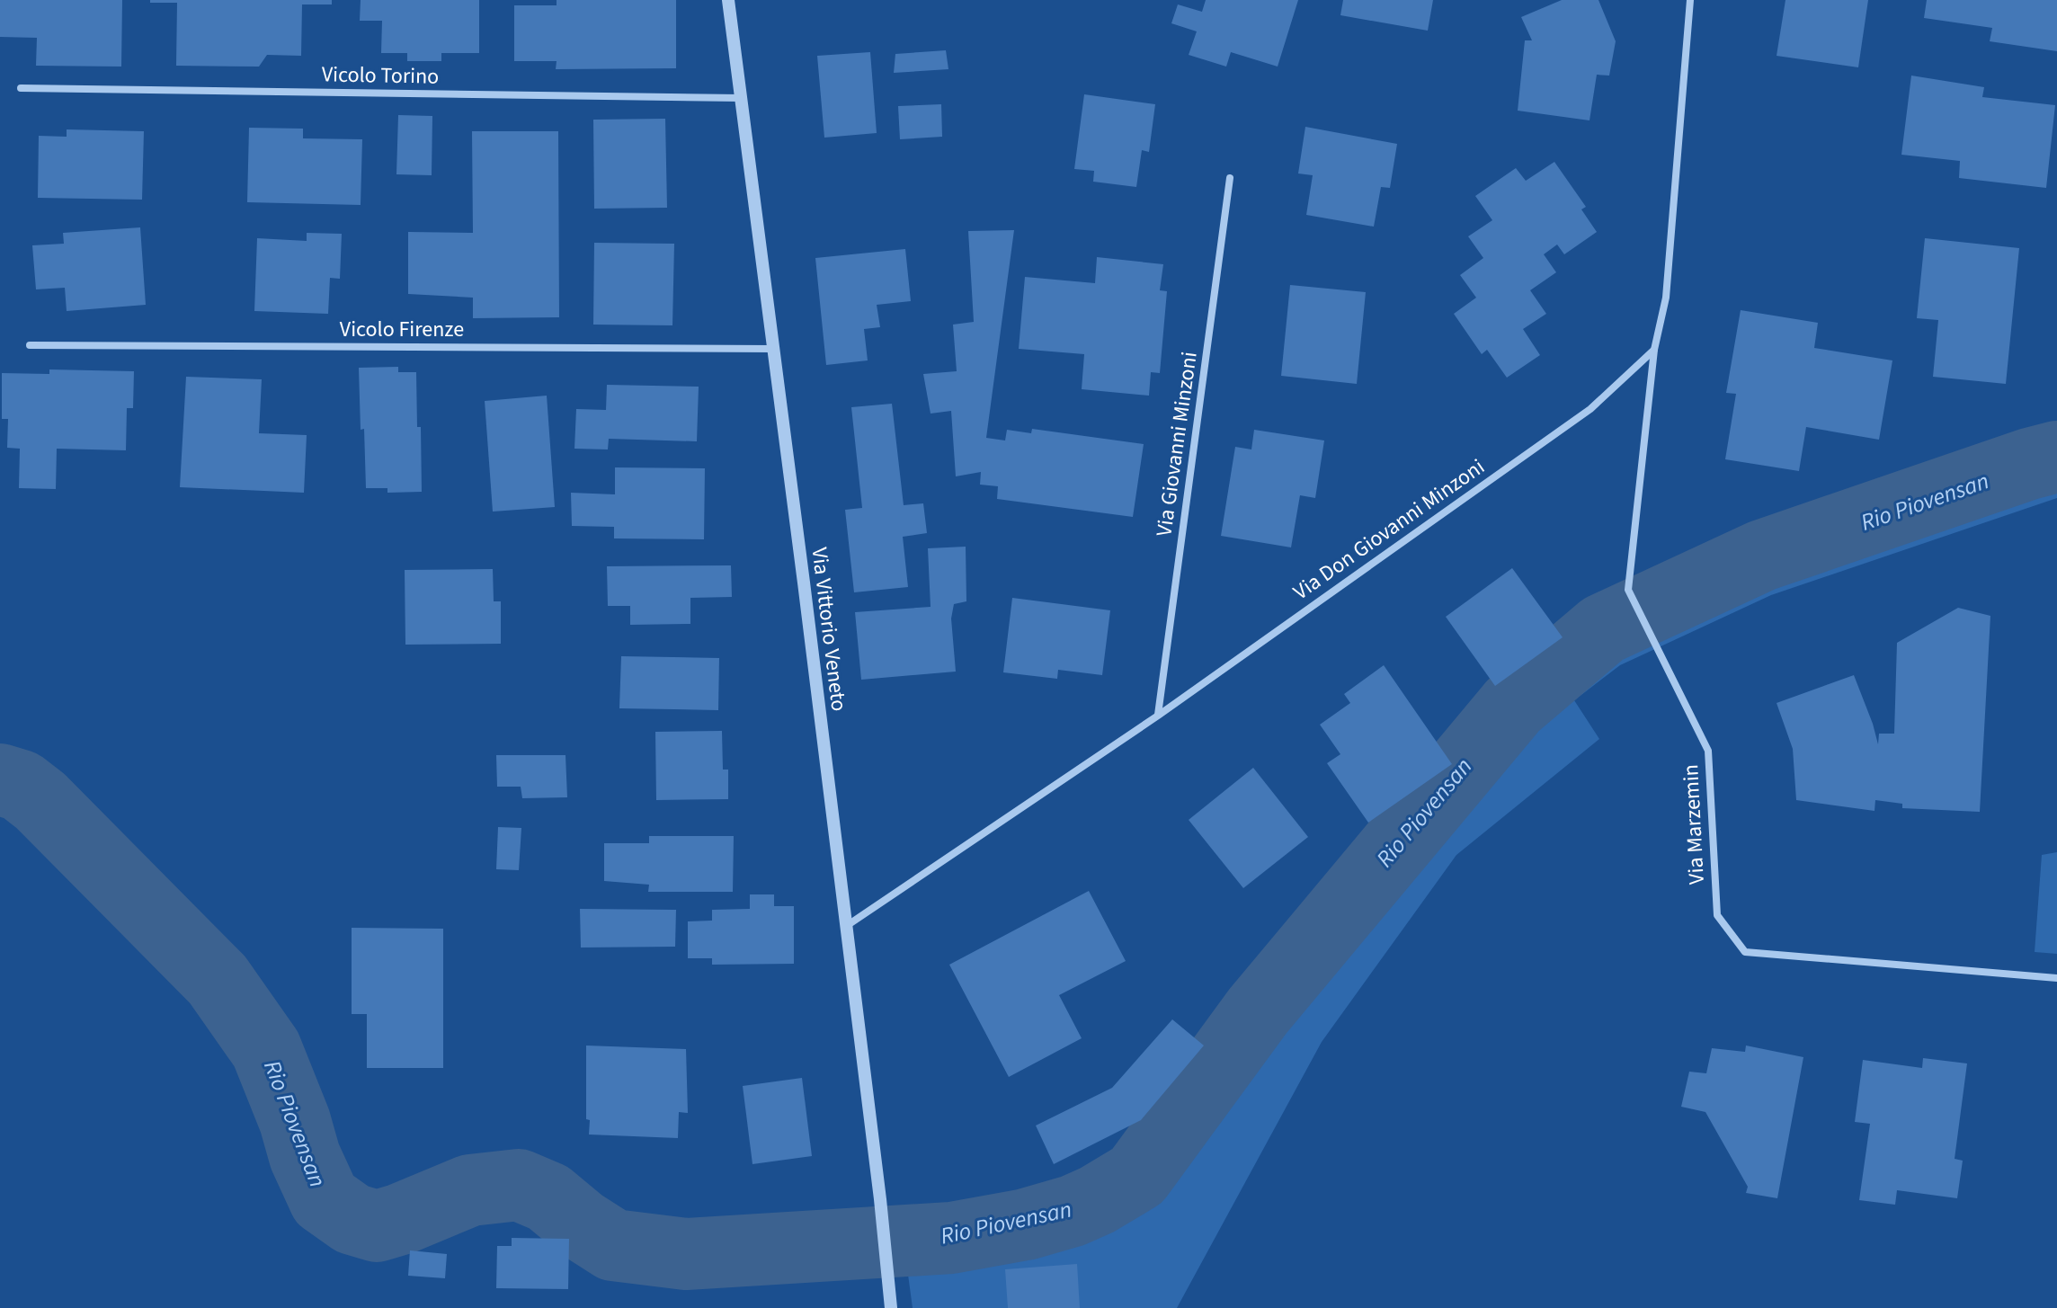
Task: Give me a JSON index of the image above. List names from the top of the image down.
{
  "streets": {
    "street": [
      "Vicolo Torino",
      "Vicolo Firenze",
      "Via Giovanni Minzoni",
      "Via Don Giovanni Minzoni",
      "Via Vittorio Veneto",
      "Via Marzemin"
    ]
  },
  "crossings": [
    ["Vicolo Torino", "Via Vittorio Veneto"],
    ["Vicolo Firenze", "Via Vittorio Veneto"],
    ["Via Giovanni Minzoni", "Via Don Giovanni Minzoni"],
    ["Via Don Giovanni Minzoni", "Via Vittorio Veneto"],
    ["Via Don Giovanni Minzoni", "Via Marzemin"]
  ],
  "water": ["Rio Piovensan"]
}
